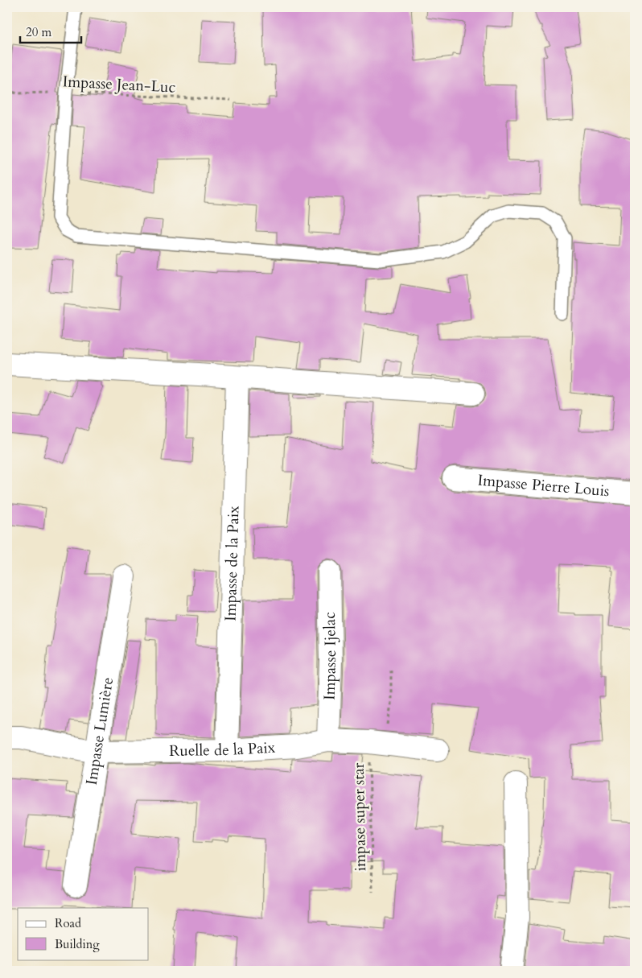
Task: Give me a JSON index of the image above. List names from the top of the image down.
{
  "streets": {
    "street": [
      "Impasse Pierre Louis",
      "Impasse de la Paix",
      "Impasse Ijelac",
      "Impasse Lumière",
      "Ruelle de la Paix"
    ],
    "path": ["Impasse Jean-Luc", "impase super star"]
  },
  "crossings": [
    ["Impasse de la Paix", "Ruelle de la Paix"],
    ["Impasse Ijelac", "Ruelle de la Paix"],
    ["Impasse Lumière", "Ruelle de la Paix"],
    ["Ruelle de la Paix", "impase super star"]
  ],
  "legend": ["Road", "Building"],
  "scale_bar": "20 m"
}
